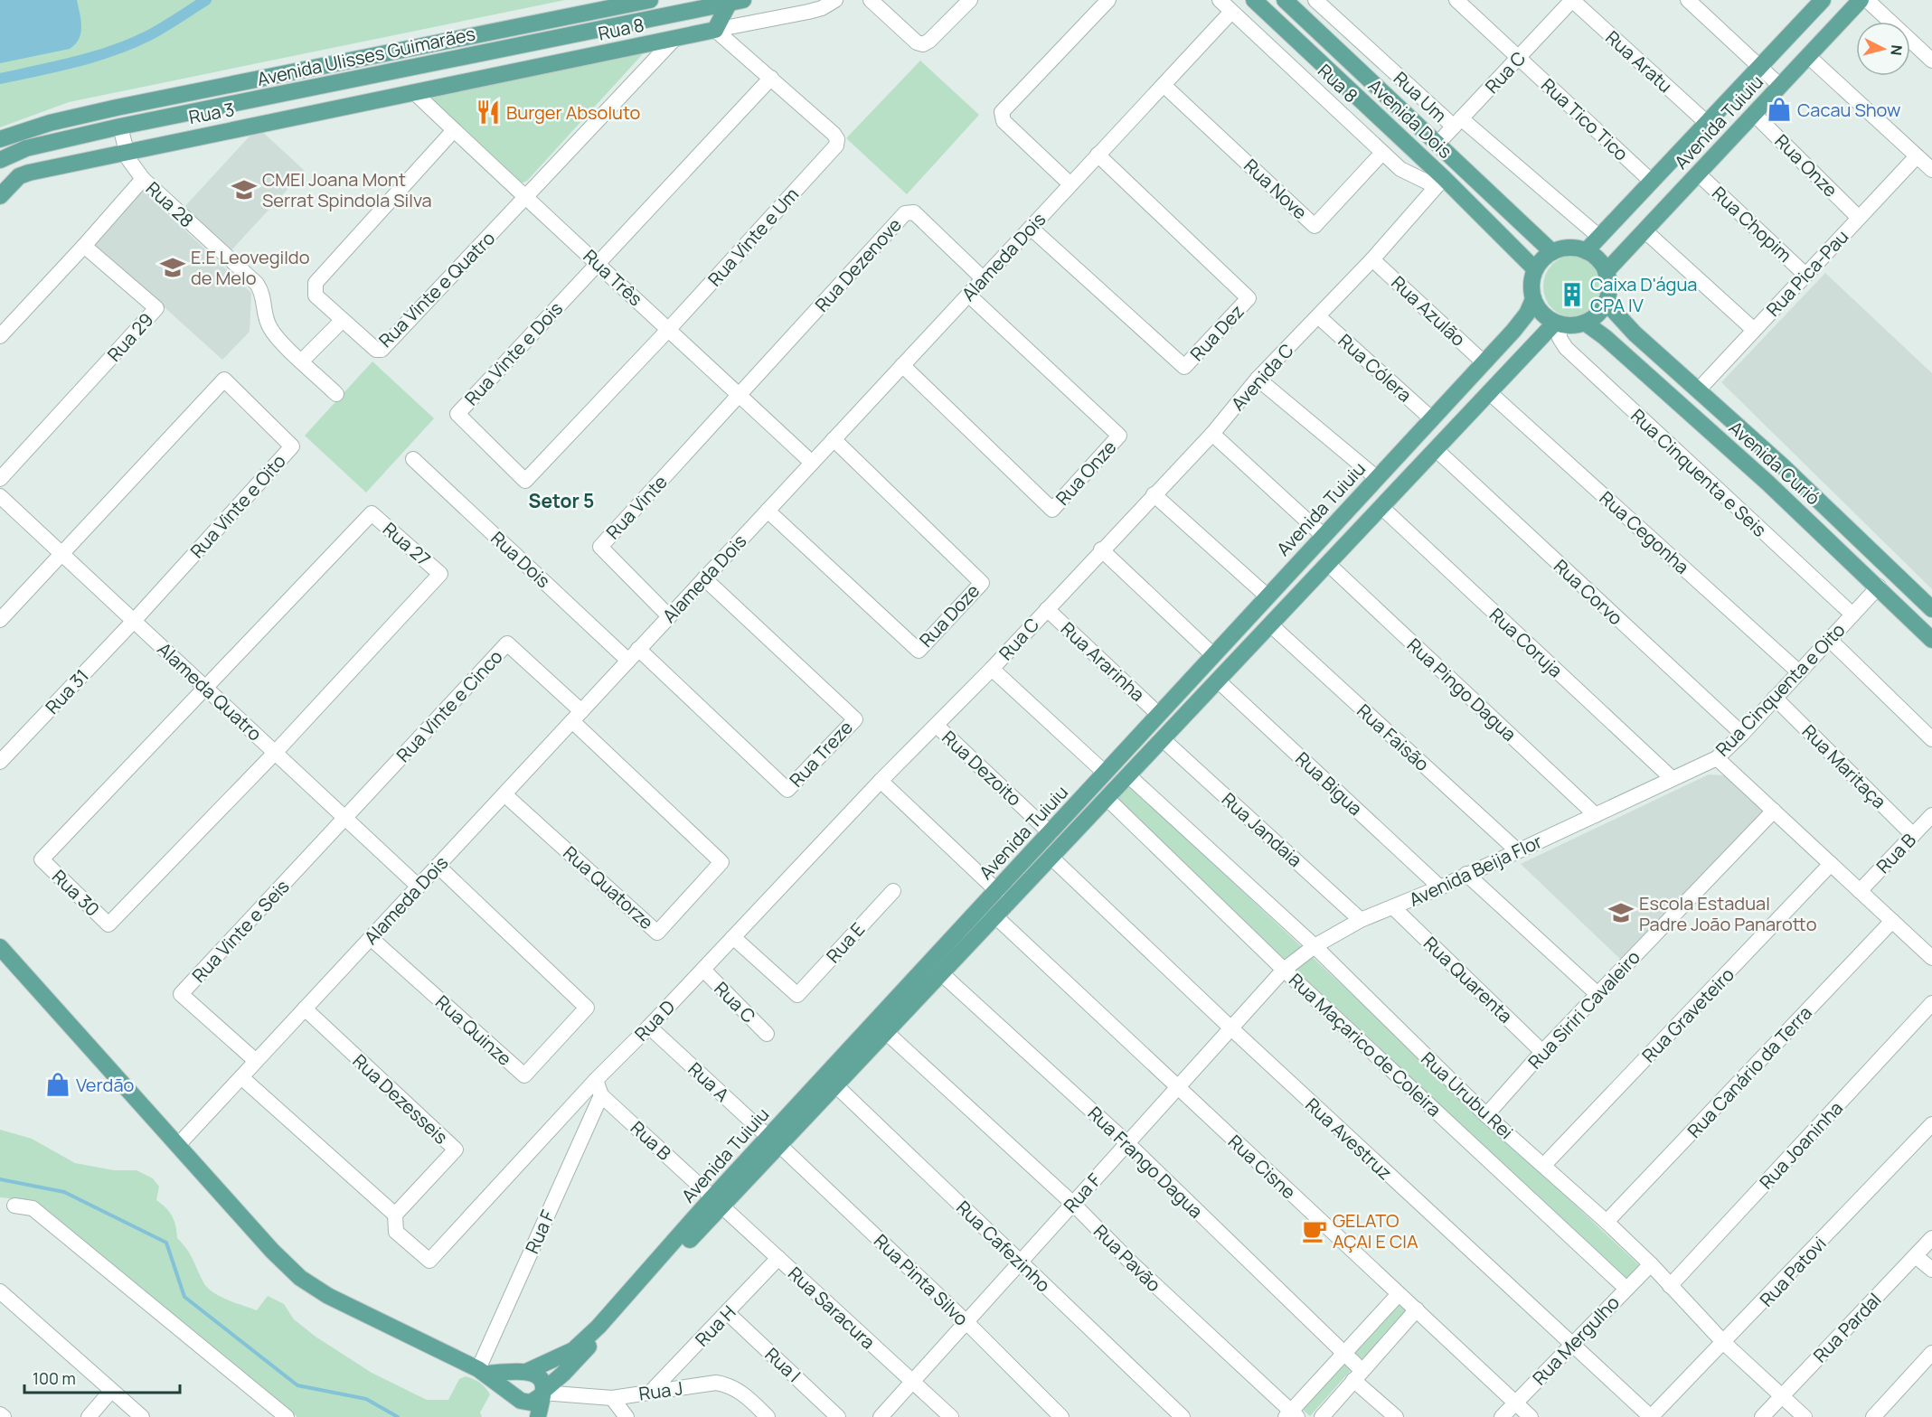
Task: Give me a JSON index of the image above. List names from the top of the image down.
{
  "streets": {
    "main road": [
      "Rua 8",
      "Avenida Ulisses Guimarães",
      "Rua 3",
      "Avenida Dois",
      "Avenida Tuiuiu",
      "Avenida Curió"
    ],
    "street": [
      "Rua Aratu",
      "Rua C",
      "Rua Um",
      "Rua Tico Tico",
      "Rua Onze",
      "Rua Nove",
      "Rua 28",
      "Rua Chopim",
      "Rua Vinte e Um",
      "Alameda Dois",
      "Rua Dezenove",
      "Rua Pica-Pau",
      "Rua Três",
      "Rua Vinte e Quatro",
      "Rua Azulão",
      "Rua Dez",
      "Rua 29",
      "Rua Vinte e Dois",
      "Rua Cólera",
      "Avenida C",
      "Rua Cinquenta e Seis",
      "Rua Vinte e Oito",
      "Rua Vinte",
      "Rua Cegonha",
      "Rua 27",
      "Rua Dois",
      "Rua Corvo",
      "Rua Doze",
      "Rua Coruja",
      "Rua Ararinha",
      "Rua Pingo Dagua",
      "Rua Cinquenta e Oito",
      "Rua 31",
      "Alameda Quatro",
      "Rua Vinte e Cinco",
      "Rua Faisão",
      "Rua Treze",
      "Rua Maritaça",
      "Rua Dezoito",
      "Rua Bigua",
      "Rua Jandaia",
      "Rua B",
      "Avenida Beija Flor",
      "Rua Quatorze",
      "Rua 30",
      "Rua Vinte e Seis",
      "Rua E",
      "Rua Quarenta",
      "Rua Siriri Cavaleiro",
      "Rua Graveteiro",
      "Rua D",
      "Rua Quinze",
      "Rua Maçarico de Coleira",
      "Rua Canário da Terra",
      "Rua A",
      "Rua Urubu Rei",
      "Rua Dezesseis",
      "Rua Avestruz",
      "Rua Joaninha",
      "Rua Frango Dagua",
      "Rua Cisne",
      "Rua F",
      "Rua Cafezinho",
      "Rua Pavão",
      "Rua Patovi",
      "Rua Pinta Silvo",
      "Rua Saracura",
      "Rua H",
      "Rua Pardal",
      "Rua Mergulho",
      "Rua I",
      "Rua J"
    ]
  },
  "crossings": [
    ["Rua 8", "Rua 3"],
    ["Rua 8", "Avenida Dois"],
    ["Rua 8", "Rua Nove"],
    ["Rua 8", "Alameda Dois"],
    ["Rua 8", "Rua Três"],
    ["Avenida Ulisses Guimarães", "Rua 28"],
    ["Rua Aratu", "Rua C"],
    ["Rua Aratu", "Avenida Tuiuiu"],
    ["Rua C", "Rua Um"],
    ["Rua C", "Avenida Dois"],
    ["Rua C", "Rua Tico Tico"],
    ["Rua C", "Avenida C"],
    ["Rua C", "Rua Ararinha"],
    ["Rua C", "Rua Dezoito"],
    ["Rua C", "Rua D"],
    ["Rua Um", "Avenida Tuiuiu"],
    ["Rua 3", "Rua 28"],
    ["Rua 3", "Rua Três"],
    ["Avenida Dois", "Avenida Tuiuiu"],
    ["Avenida Dois", "Avenida Curió"],
    ["Avenida Dois", "Rua Cinquenta e Seis"],
    ["Rua Tico Tico", "Avenida Tuiuiu"],
    ["Avenida Tuiuiu", "Rua Onze"],
    ["Avenida Tuiuiu", "Rua Chopim"],
    ["Avenida Tuiuiu", "Rua Azulão"],
    ["Avenida Tuiuiu", "Rua Cólera"],
    ["Avenida Tuiuiu", "Avenida Curió"],
    ["Avenida Tuiuiu", "Rua Cinquenta e Seis"],
    ["Avenida Tuiuiu", "Rua Cegonha"],
    ["Avenida Tuiuiu", "Rua Corvo"],
    ["Avenida Tuiuiu", "Rua Coruja"],
    ["Avenida Tuiuiu", "Rua Ararinha"],
    ["Avenida Tuiuiu", "Rua Pingo Dagua"],
    ["Avenida Tuiuiu", "Rua Faisão"],
    ["Avenida Tuiuiu", "Rua Dezoito"],
    ["Avenida Tuiuiu", "Rua Bigua"],
    ["Avenida Tuiuiu", "Rua Jandaia"],
    ["Avenida Tuiuiu", "Rua B"],
    ["Avenida Tuiuiu", "Rua Maçarico de Coleira"],
    ["Avenida Tuiuiu", "Rua A"],
    ["Avenida Tuiuiu", "Rua Urubu Rei"],
    ["Avenida Tuiuiu", "Rua Avestruz"],
    ["Avenida Tuiuiu", "Rua Frango Dagua"],
    ["Avenida Tuiuiu", "Rua Cisne"],
    ["Avenida Tuiuiu", "Rua Cafezinho"],
    ["Avenida Tuiuiu", "Rua Pavão"],
    ["Avenida Tuiuiu", "Rua Pinta Silvo"],
    ["Avenida Tuiuiu", "Rua Saracura"],
    ["Avenida Tuiuiu", "Rua J"],
    ["Rua Onze", "Alameda Dois"],
    ["Rua Onze", "Rua Pica-Pau"],
    ["Rua Nove", "Alameda Dois"],
    ["Rua Chopim", "Rua Pica-Pau"],
    ["Rua Vinte e Um", "Rua Três"],
    ["Rua Vinte e Um", "Rua Vinte e Dois"],
    ["Alameda Dois", "Rua Dezenove"],
    ["Alameda Dois", "Rua Três"],
    ["Alameda Dois", "Rua Dez"],
    ["Alameda Dois", "Rua Vinte"],
    ["Alameda Dois", "Rua Dois"],
    ["Alameda Dois", "Rua Doze"],
    ["Alameda Dois", "Alameda Quatro"],
    ["Alameda Dois", "Rua Vinte e Cinco"],
    ["Alameda Dois", "Rua Treze"],
    ["Alameda Dois", "Rua Quatorze"],
    ["Alameda Dois", "Rua Vinte e Seis"],
    ["Alameda Dois", "Rua Quinze"],
    ["Alameda Dois", "Rua Dezesseis"],
    ["Rua Dezenove", "Rua Três"],
    ["Rua Dezenove", "Rua Vinte"],
    ["Rua Pica-Pau", "Avenida Curió"],
    ["Rua Três", "Rua Vinte e Quatro"],
    ["Rua Três", "Rua Vinte e Dois"],
    ["Rua Três", "Rua Vinte"],
    ["Rua Azulão", "Avenida C"],
    ["Rua Cólera", "Avenida C"],
    ["Avenida Curió", "Rua Cinquenta e Seis"],
    ["Avenida Curió", "Rua Cinquenta e Oito"],
    ["Rua Cinquenta e Seis", "Rua Cinquenta e Oito"],
    ["Rua Vinte e Oito", "Rua 31"],
    ["Rua Vinte e Oito", "Alameda Quatro"],
    ["Rua Cegonha", "Rua Cinquenta e Oito"],
    ["Rua 27", "Alameda Quatro"],
    ["Rua 27", "Rua 30"],
    ["Rua Corvo", "Rua Cinquenta e Oito"],
    ["Rua Coruja", "Rua Cinquenta e Oito"],
    ["Rua Coruja", "Avenida Beija Flor"],
    ["Rua Pingo Dagua", "Avenida Beija Flor"],
    ["Rua Cinquenta e Oito", "Rua Maritaça"],
    ["Rua Cinquenta e Oito", "Avenida Beija Flor"],
    ["Rua 31", "Alameda Quatro"],
    ["Alameda Quatro", "Rua Vinte e Cinco"],
    ["Alameda Quatro", "Rua 30"],
    ["Alameda Quatro", "Rua Vinte e Seis"],
    ["Rua Vinte e Cinco", "Rua Quatorze"],
    ["Rua Vinte e Cinco", "Rua Vinte e Seis"],
    ["Rua Faisão", "Avenida Beija Flor"],
    ["Rua Maritaça", "Rua B"],
    ["Rua Bigua", "Avenida Beija Flor"],
    ["Rua Jandaia", "Avenida Beija Flor"],
    ["Rua B", "Rua D"],
    ["Rua B", "Rua F"],
    ["Rua B", "Rua Saracura"],
    ["Avenida Beija Flor", "Rua Quarenta"],
    ["Avenida Beija Flor", "Rua Maçarico de Coleira"],
    ["Avenida Beija Flor", "Rua Urubu Rei"],
    ["Avenida Beija Flor", "Rua F"],
    ["Rua E", "Rua D"],
    ["Rua Quarenta", "Rua Siriri Cavaleiro"],
    ["Rua Siriri Cavaleiro", "Rua Urubu Rei"],
    ["Rua Graveteiro", "Rua Urubu Rei"],
    ["Rua D", "Rua A"],
    ["Rua D", "Rua Dezesseis"],
    ["Rua Maçarico de Coleira", "Rua F"],
    ["Rua Maçarico de Coleira", "Rua Mergulho"],
    ["Rua Canário da Terra", "Rua Urubu Rei"],
    ["Rua A", "Rua Pinta Silvo"],
    ["Rua Urubu Rei", "Rua Joaninha"],
    ["Rua Urubu Rei", "Rua Patovi"],
    ["Rua Urubu Rei", "Rua Pardal"],
    ["Rua Urubu Rei", "Rua Mergulho"],
    ["Rua Avestruz", "Rua F"],
    ["Rua Avestruz", "Rua Patovi"],
    ["Rua Avestruz", "Rua Mergulho"],
    ["Rua Frango Dagua", "Rua F"],
    ["Rua Cisne", "Rua F"],
    ["Rua Cisne", "Rua Mergulho"],
    ["Rua F", "Rua Cafezinho"],
    ["Rua F", "Rua Pavão"],
    ["Rua F", "Rua Pinta Silvo"],
    ["Rua F", "Rua Saracura"],
    ["Rua Saracura", "Rua H"],
    ["Rua H", "Rua I"],
    ["Rua H", "Rua J"]
  ],
  "districts": ["Setor 5"],
  "places": {
    "shop": ["Cacau Show", "Verdão"],
    "restaurant": ["Burger Absoluto"],
    "school or university": ["CMEI Joana Mont Serrat Spindola Silva", "E.E Leovegildo de Melo", "Escola Estadual Padre João Panarotto"],
    "building": ["Caixa D'água CPA IV"],
    "cafe": ["GELATO AÇAI E CIA"]
  },
  "scale_bar": "100 m",
  "north": "right"
}
